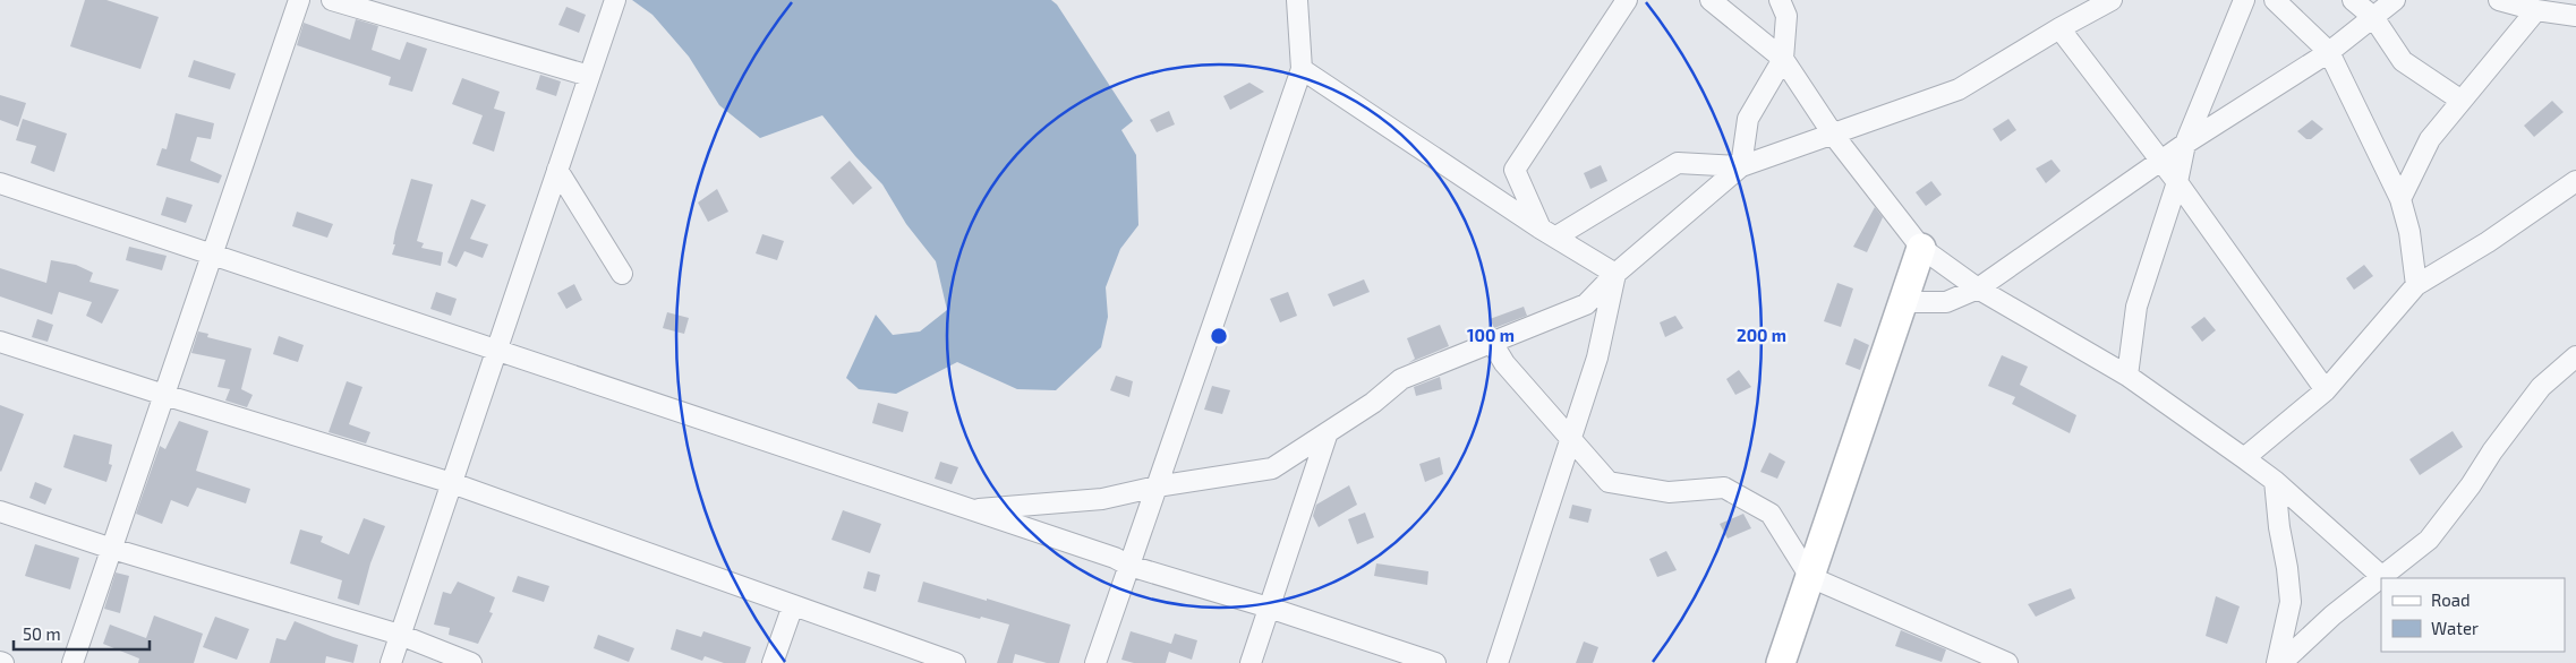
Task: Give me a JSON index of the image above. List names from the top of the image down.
{
  "legend": ["Road", "Water"],
  "scale_bar": "50 m",
  "rings": ["100 m", "200 m"]
}
